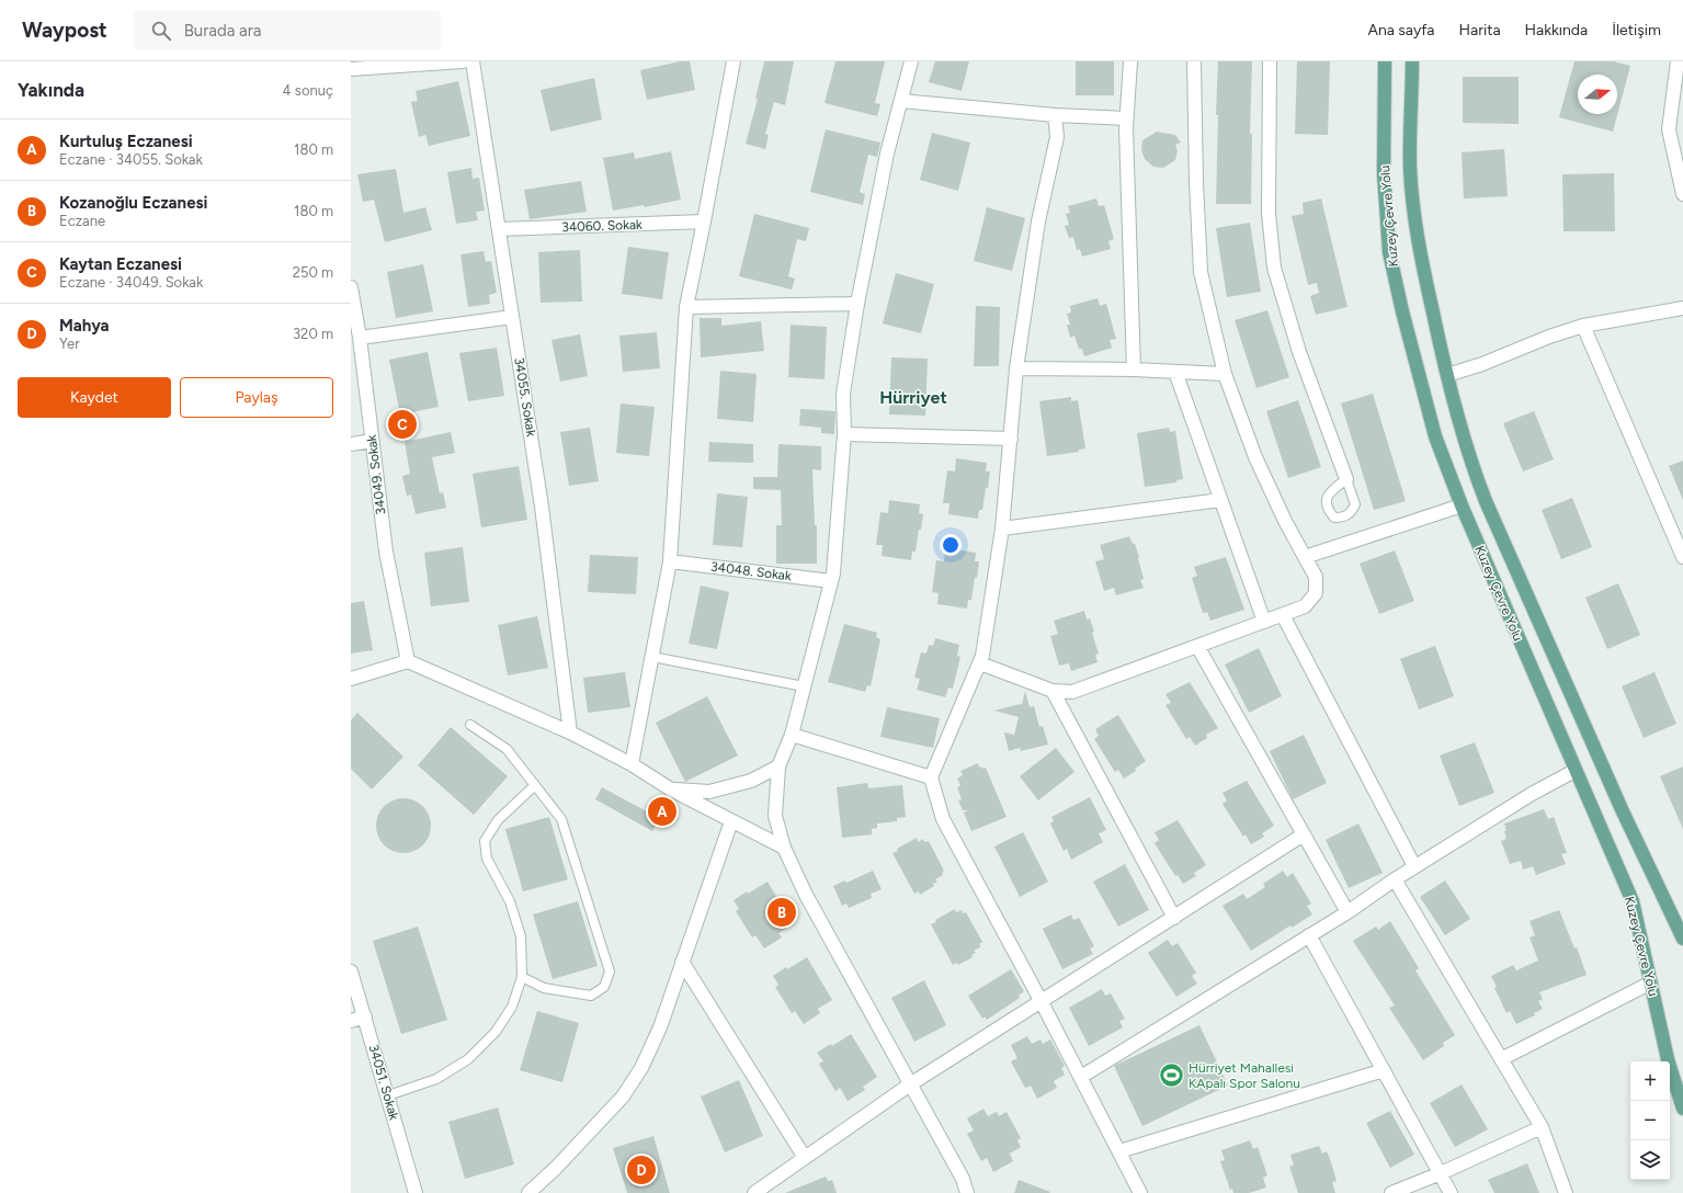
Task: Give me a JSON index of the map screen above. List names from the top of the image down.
{
  "streets": {
    "main road": ["Kuzey Çevre Yolu"],
    "street": [
      "34060. Sokak",
      "34055. Sokak",
      "34049. Sokak",
      "34048. Sokak",
      "34051. Sokak"
    ]
  },
  "crossings": [
    ["34060. Sokak", "34055. Sokak"]
  ],
  "districts": ["Hürriyet"],
  "places": {
    "sports": ["Hürriyet Mahallesi KApalı Spor Salonu"]
  },
  "north": "right",
  "page": {
    "header": "Waypost",
    "search": "Burada ara",
    "nav": [
      "Ana sayfa",
      "Harita",
      "Hakkında",
      "İletişim"
    ],
    "heading": ["Yakında", "4 sonuç"],
    "list": [
      {
        "mark": "A",
        "name": "Kurtuluş Eczanesi",
        "note": "Eczane · 34055. Sokak",
        "value": "180 m"
      },
      {
        "mark": "B",
        "name": "Kozanoğlu Eczanesi",
        "note": "Eczane",
        "value": "180 m"
      },
      {
        "mark": "C",
        "name": "Kaytan Eczanesi",
        "note": "Eczane · 34049. Sokak",
        "value": "250 m"
      },
      {
        "mark": "D",
        "name": "Mahya",
        "note": "Yer",
        "value": "320 m"
      }
    ],
    "buttons": ["Kaydet", "Paylaş"],
    "pins": [
      "C",
      "A",
      "B",
      "D"
    ],
    "map_buttons": ["+", "−"]
  }
}
